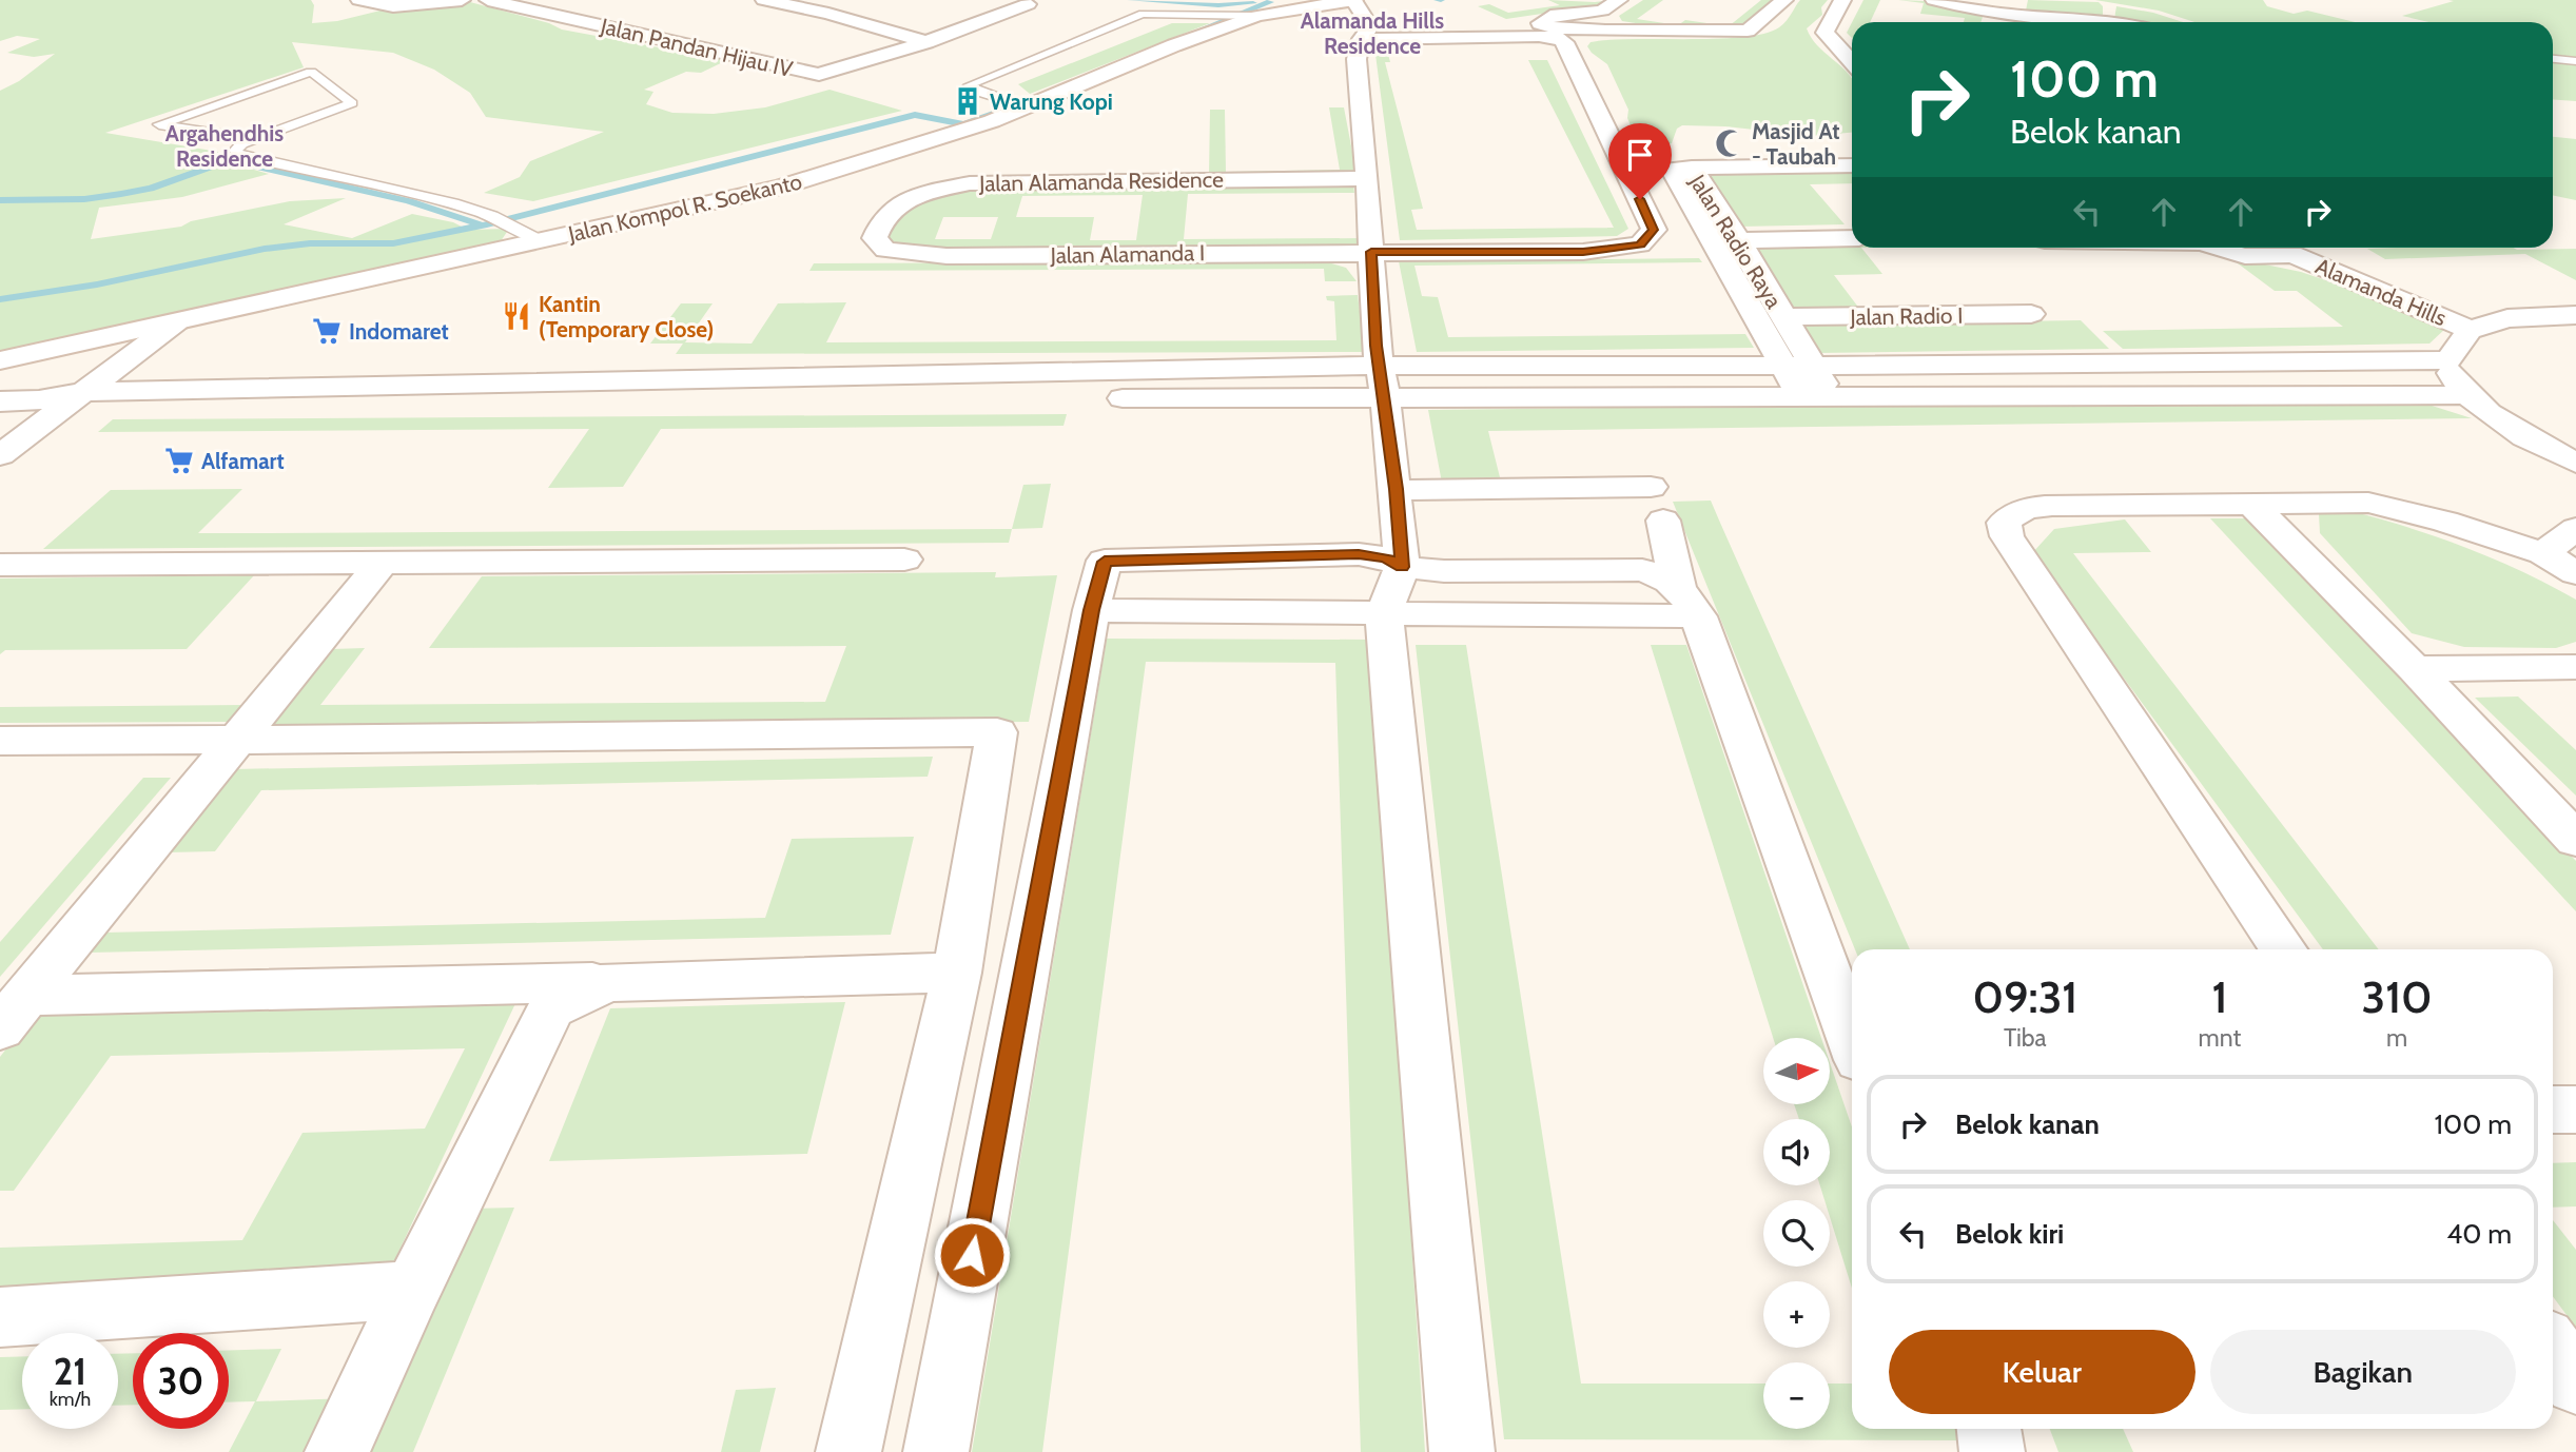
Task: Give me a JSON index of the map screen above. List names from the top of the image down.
{
  "streets": {
    "street": [
      "Jalan Pandan Hijau IV",
      "Jalan Alamanda Residence",
      "Jalan Kompol R. Soekanto",
      "Jalan Radio Raya",
      "Jalan Alamanda I",
      "Alamanda Hills",
      "Jalan Radio I"
    ]
  },
  "crossings": [
    ["Jalan Alamanda Residence", "Jalan Alamanda I"],
    ["Jalan Radio Raya", "Jalan Radio I"]
  ],
  "districts": ["Alamanda Hills Residence", "Argahendhis Residence"],
  "places": {
    "building": ["Warung Kopi"],
    "mosque": ["Masjid At - Taubah"],
    "restaurant": ["Kantin (Temporary Close)"],
    "supermarket": ["Indomaret", "Alfamart"]
  },
  "north": "right",
  "page": {
    "turn": ["100 m", "Belok kanan"],
    "eta": [
      "09:31",
      "Tiba",
      "1",
      "mnt",
      "310",
      "m"
    ],
    "map_buttons": ["+", "−"],
    "list": [
      {
        "name": "Belok kanan",
        "value": "100 m"
      },
      {
        "name": "Belok kiri",
        "value": "40 m"
      }
    ],
    "buttons": ["Keluar", "Bagikan"],
    "speed": "21 km/h",
    "limit": "30"
  }
}
